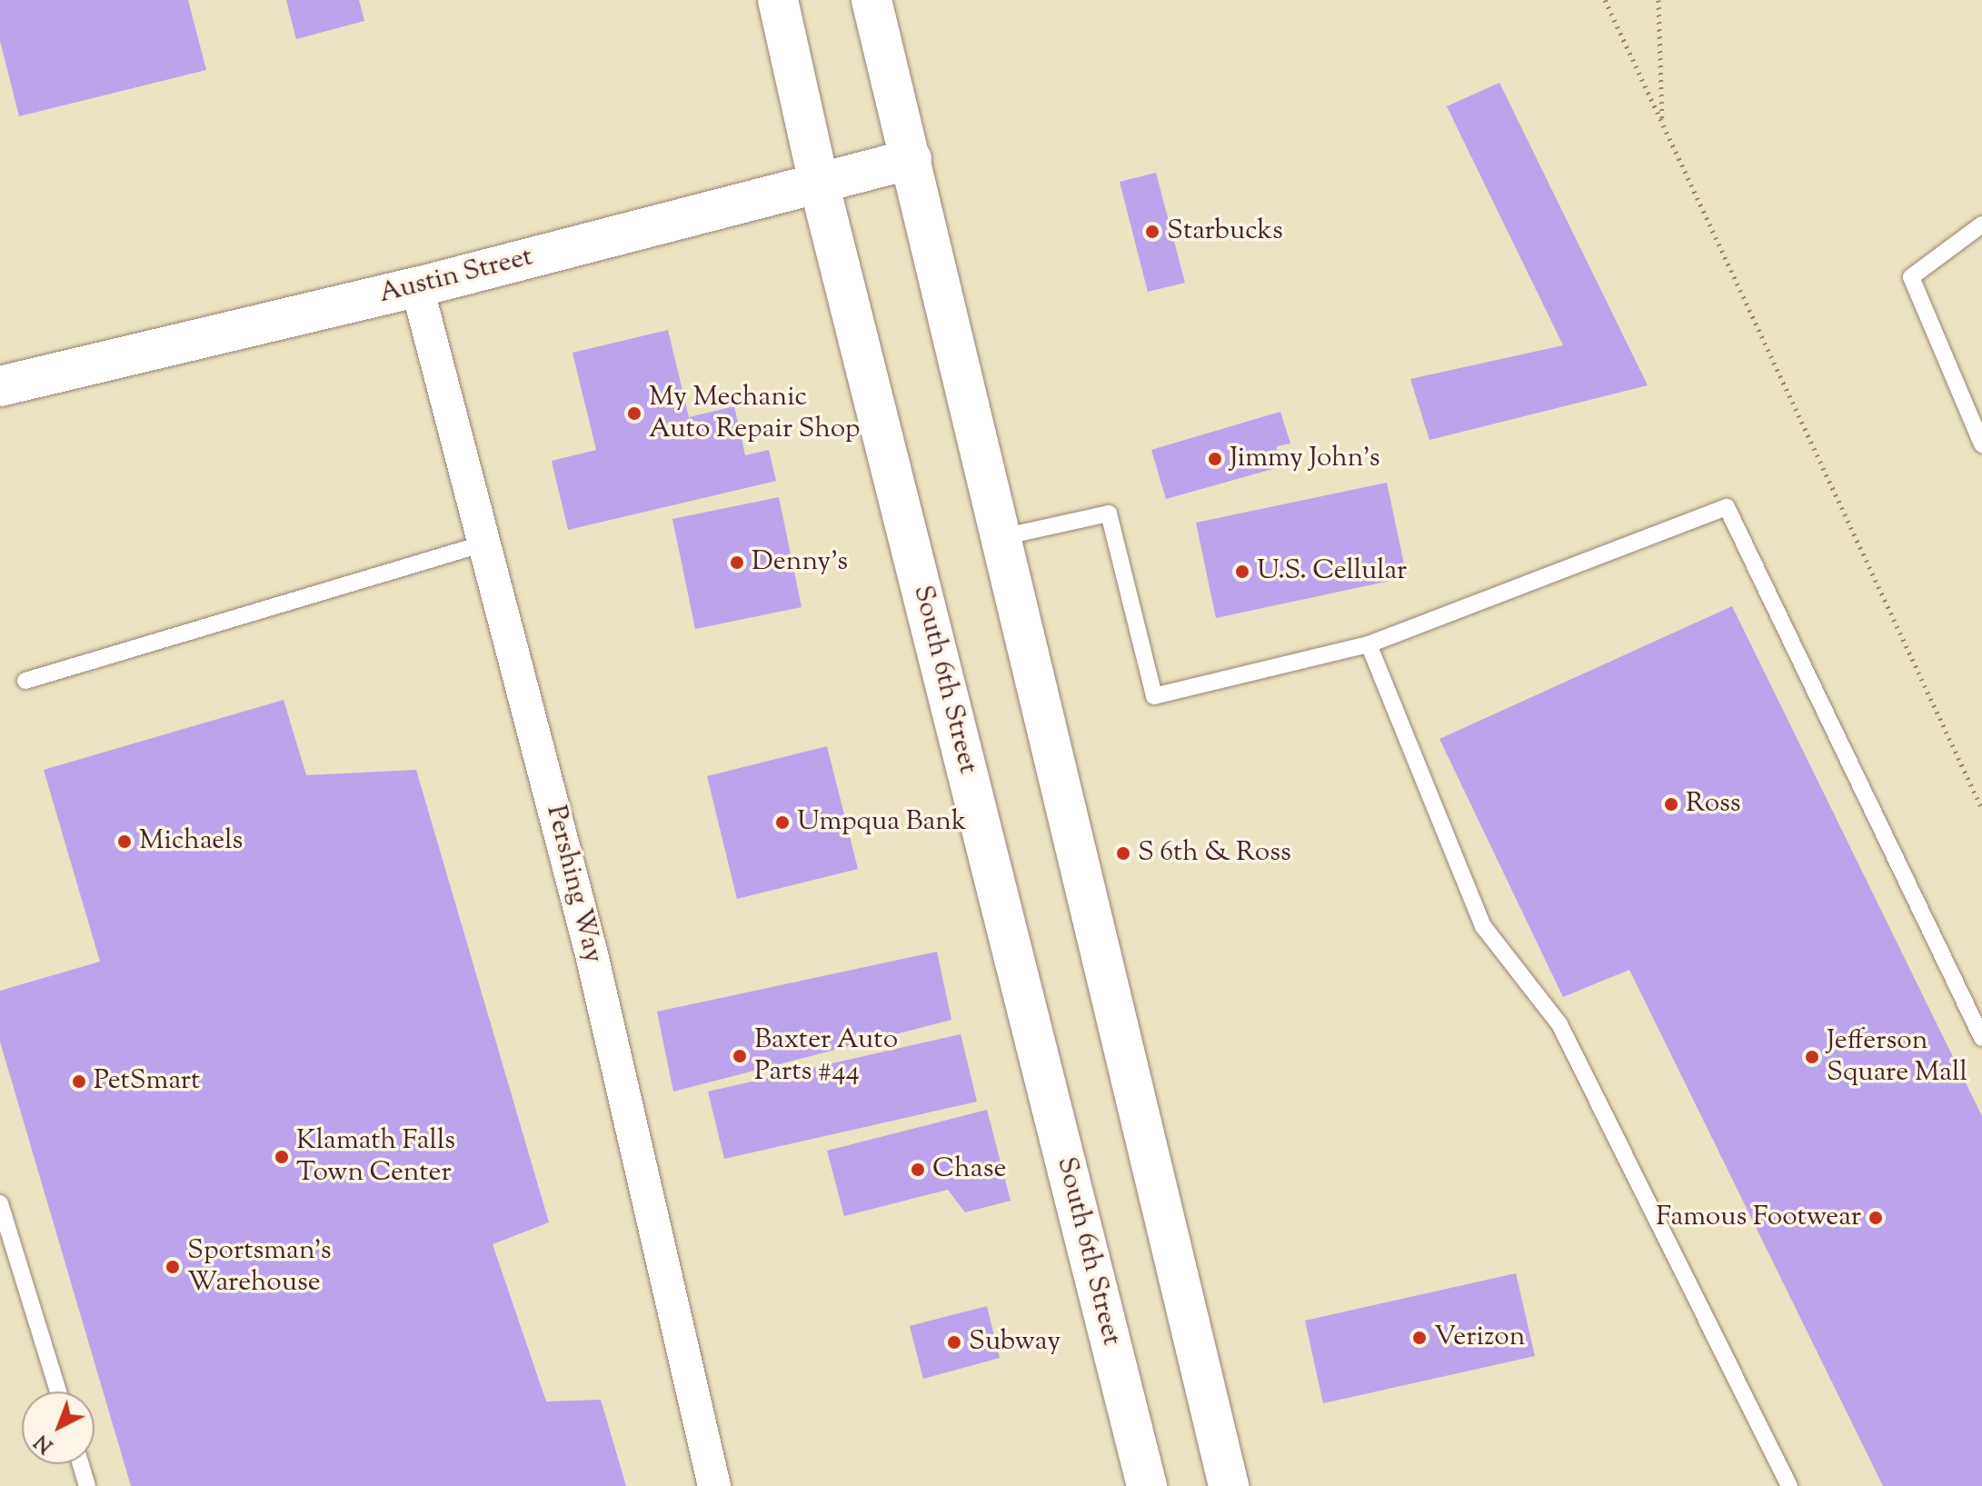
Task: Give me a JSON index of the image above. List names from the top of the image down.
{
  "streets": {
    "main road": ["Austin Street", "South 6th Street"],
    "street": ["Pershing Way"]
  },
  "crossings": [
    ["Austin Street", "South 6th Street"],
    ["Austin Street", "Pershing Way"]
  ],
  "places": [
    "Starbucks",
    "My Mechanic Auto Repair Shop",
    "Jimmy John's",
    "Denny's",
    "U.S. Cellular",
    "Ross",
    "Umpqua Bank",
    "Michaels",
    "S 6th & Ross",
    "Baxter Auto Parts #44",
    "Jefferson Square Mall",
    "PetSmart",
    "Klamath Falls Town Center",
    "Chase",
    "Famous Footwear",
    "Sportsman's Warehouse",
    "Verizon",
    "Subway"
  ],
  "north": "bottom left"
}
